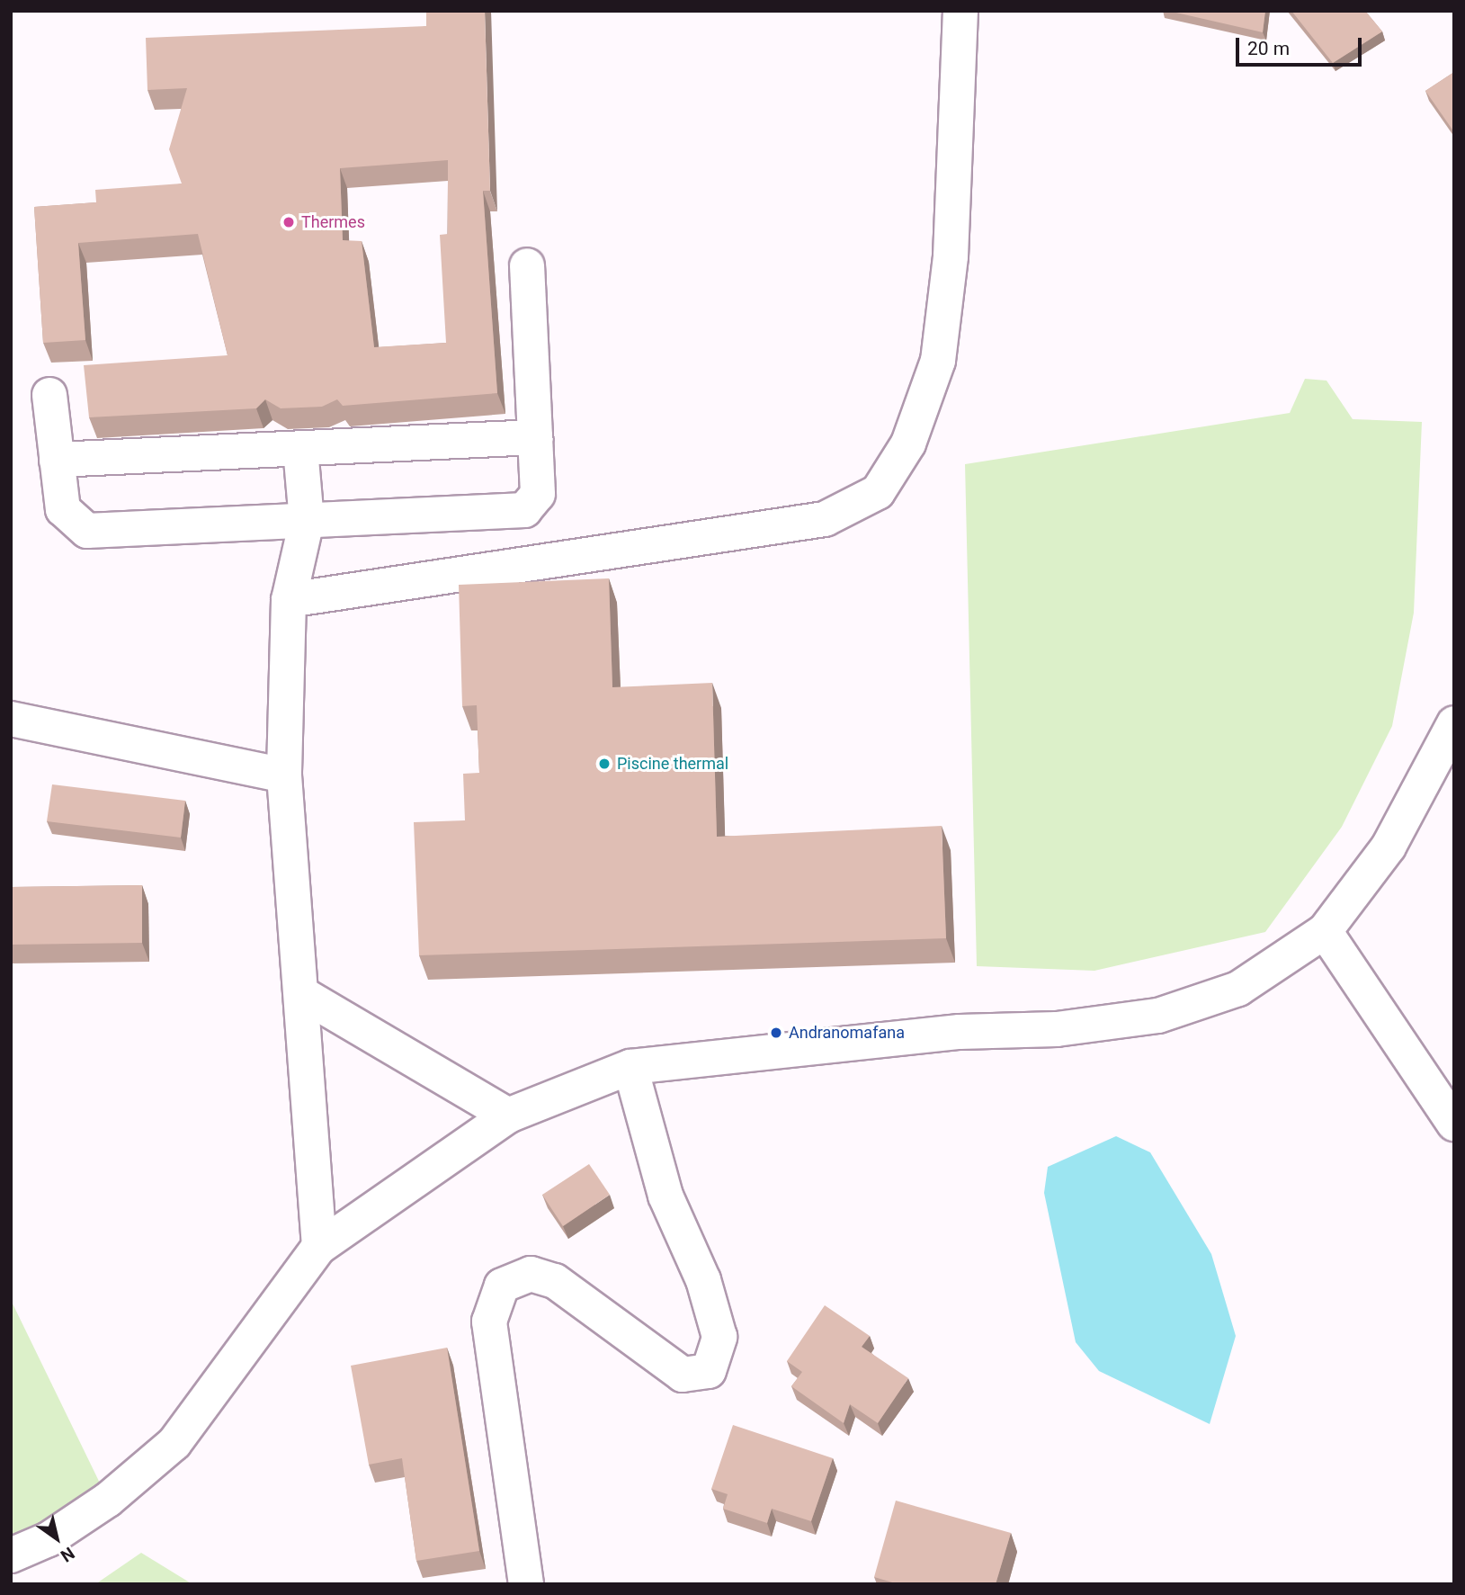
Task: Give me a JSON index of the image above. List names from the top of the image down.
{
  "places": ["Thermes", "Piscine thermal", "Andranomafana"],
  "scale_bar": "20 m",
  "north": "bottom right"
}
